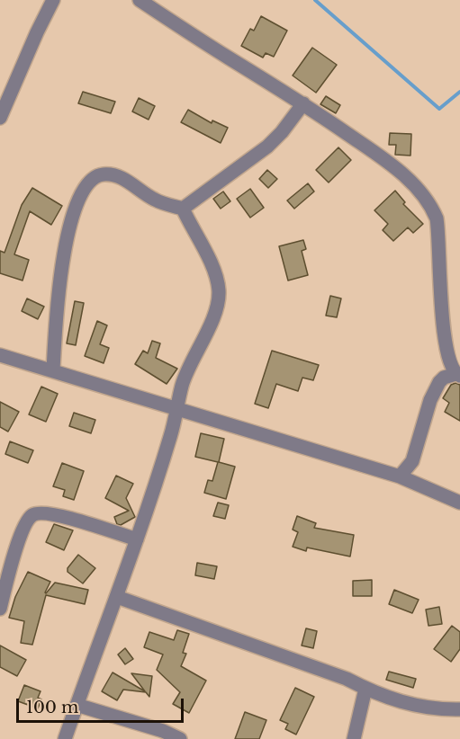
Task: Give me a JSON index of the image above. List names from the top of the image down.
{
  "scale_bar": "100 m"
}
